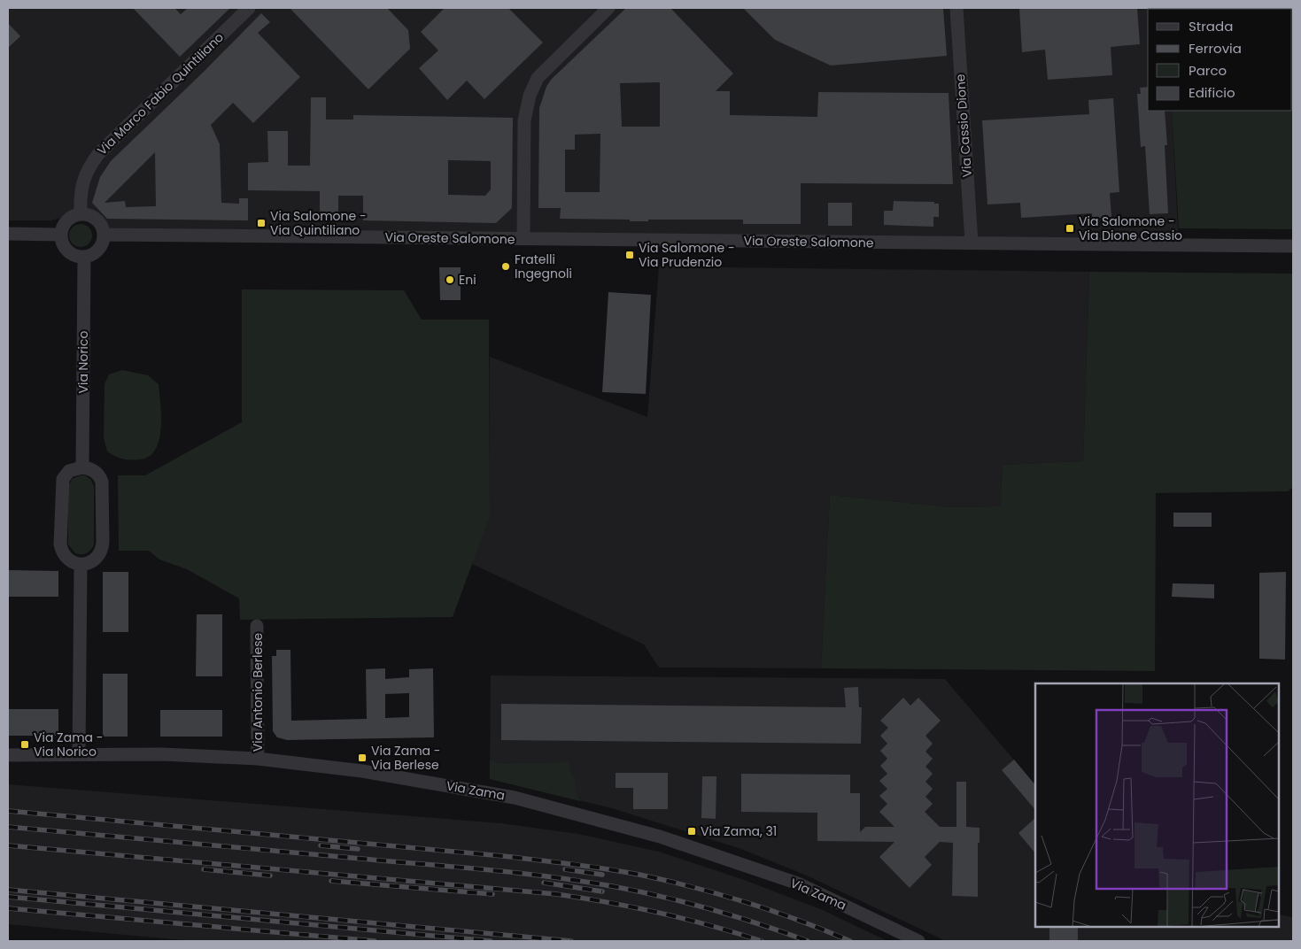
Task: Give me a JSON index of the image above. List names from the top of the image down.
{
  "streets": {
    "street": [
      "Via Marco Fabio Quintiliano",
      "Via Cassio Dione",
      "Via Oreste Salomone",
      "Via Norico",
      "Via Antonio Berlese",
      "Via Zama"
    ]
  },
  "crossings": [
    ["Via Marco Fabio Quintiliano", "Via Oreste Salomone"],
    ["Via Marco Fabio Quintiliano", "Via Norico"],
    ["Via Cassio Dione", "Via Oreste Salomone"],
    ["Via Oreste Salomone", "Via Norico"],
    ["Via Antonio Berlese", "Via Zama"]
  ],
  "places": {
    "transit": [
      "Via Salomone - Via Quintiliano",
      "Via Salomone - Via Dione Cassio",
      "Via Salomone - Via Prudenzio",
      "Via Zama - Via Norico",
      "Via Zama - Via Berlese",
      "Via Zama, 31"
    ],
    "other": ["Fratelli Ingegnoli", "Eni"]
  },
  "legend": [
    "Strada",
    "Ferrovia",
    "Parco",
    "Edificio"
  ]
}
